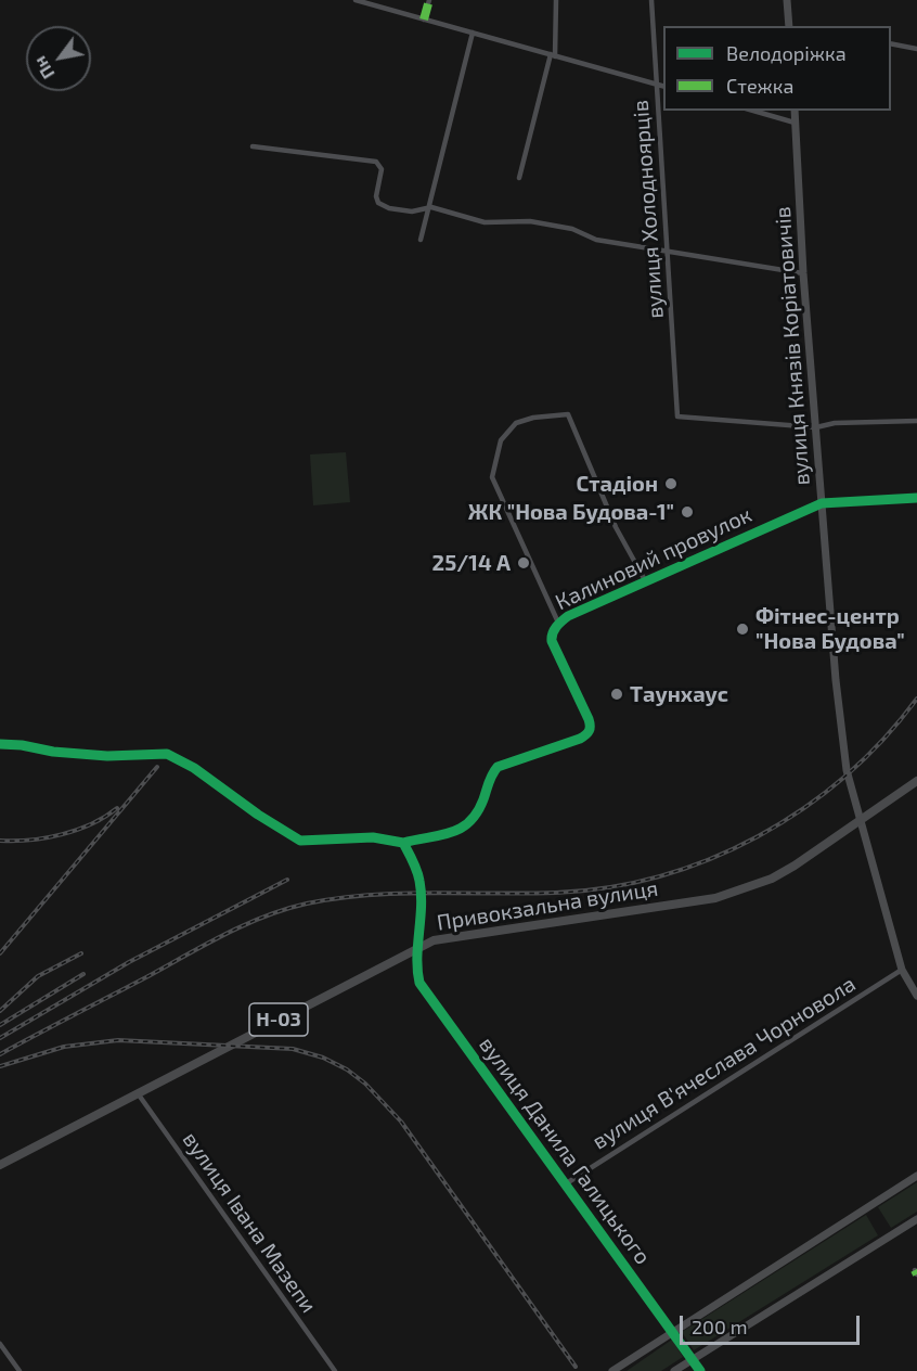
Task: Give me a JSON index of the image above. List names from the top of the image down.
{
  "streets": {
    "main road": ["вулиця Князів Коріатовичів", "Привокзальна вулиця", "Н-03"],
    "street": [
      "вулиця Холодноярців",
      "Калиновий провулок",
      "вулиця В'ячеслава Чорновола",
      "вулиця Данила Галицького",
      "вулиця Івана Мазепи"
    ]
  },
  "crossings": [
    ["вулиця Холодноярців", "вулиця Князів Коріатовичів"],
    ["вулиця Князів Коріатовичів", "Калиновий провулок"],
    ["вулиця Князів Коріатовичів", "Привокзальна вулиця"],
    ["вулиця Князів Коріатовичів", "Н-03"],
    ["вулиця Князів Коріатовичів", "вулиця В'ячеслава Чорновола"],
    ["Калиновий провулок", "вулиця Данила Галицького"],
    ["Привокзальна вулиця", "Н-03"],
    ["Привокзальна вулиця", "вулиця Данила Галицького"],
    ["Привокзальна вулиця", "вулиця Івана Мазепи"],
    ["вулиця В'ячеслава Чорновола", "вулиця Данила Галицького"]
  ],
  "places": [
    "Стадіон",
    "ЖК \"Нова Будова-1\"",
    "25/14 А",
    "Фітнес-центр \"Нова Будова\"",
    "Таунхаус"
  ],
  "legend": ["Велодоріжка", "Стежка"],
  "scale_bar": "200 m",
  "north": "bottom left"
}
